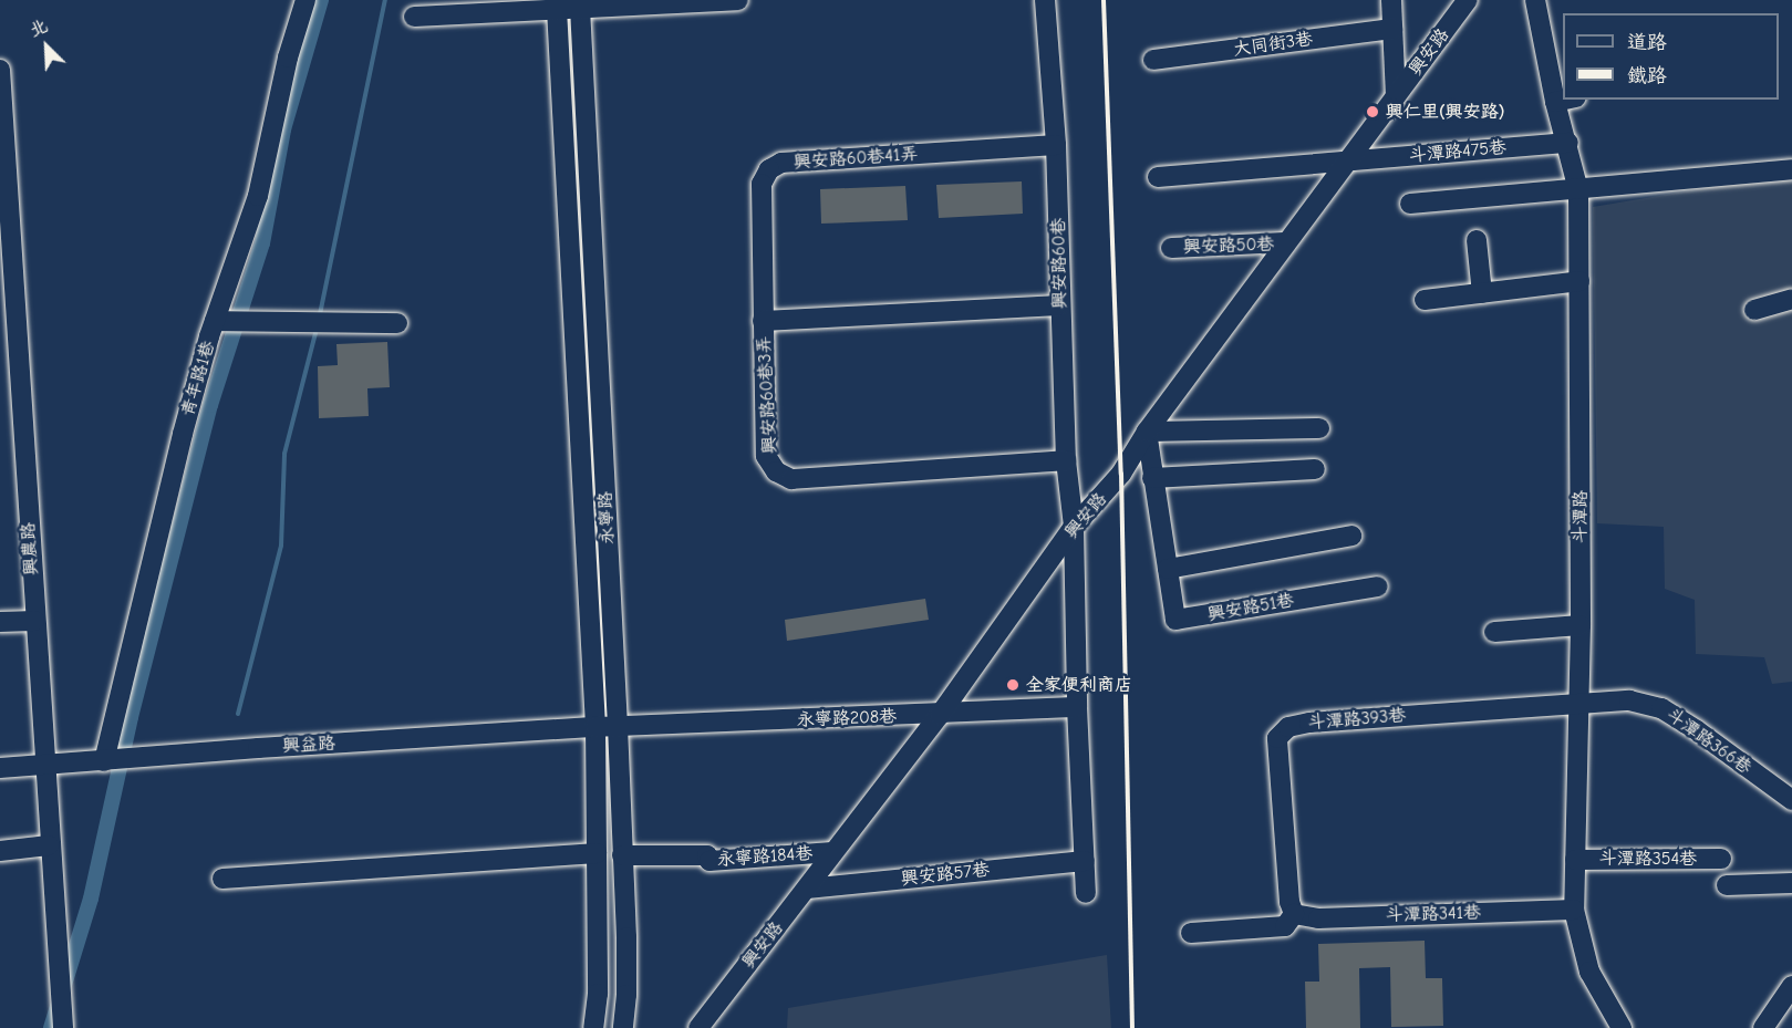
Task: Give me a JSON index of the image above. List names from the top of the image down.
{
  "streets": {
    "street": [
      "大同街3巷",
      "興安路",
      "斗潭路475巷",
      "興安路60巷41弄",
      "興安路50巷",
      "興安路60巷",
      "青年路1巷",
      "興安路60巷3弄",
      "斗潭路",
      "永寧路",
      "興農路",
      "興安路51巷",
      "永寧路208巷",
      "斗潭路393巷",
      "斗潭路366巷",
      "興益路",
      "永寧路184巷",
      "斗潭路354巷",
      "興安路57巷",
      "斗潭路341巷"
    ]
  },
  "crossings": [
    ["興安路", "斗潭路475巷"],
    ["興安路", "興安路50巷"],
    ["興安路", "興安路60巷"],
    ["興安路", "興安路51巷"],
    ["興安路", "永寧路208巷"],
    ["興安路", "永寧路184巷"],
    ["興安路", "興安路57巷"],
    ["斗潭路475巷", "斗潭路"],
    ["興安路60巷41弄", "興安路60巷"],
    ["興安路60巷41弄", "興安路60巷3弄"],
    ["興安路60巷", "興安路60巷3弄"],
    ["興安路60巷", "永寧路208巷"],
    ["興安路60巷", "興安路57巷"],
    ["青年路1巷", "興益路"],
    ["斗潭路", "斗潭路393巷"],
    ["斗潭路", "斗潭路366巷"],
    ["斗潭路", "斗潭路354巷"],
    ["斗潭路", "斗潭路341巷"],
    ["永寧路", "永寧路208巷"],
    ["永寧路", "興益路"],
    ["永寧路", "永寧路184巷"],
    ["興農路", "興益路"],
    ["永寧路208巷", "興益路"],
    ["斗潭路393巷", "斗潭路366巷"],
    ["斗潭路393巷", "斗潭路341巷"]
  ],
  "places": ["興仁里(興安路)", "全家便利商店"],
  "legend": ["道路", "鐵路"],
  "north": "top left"
}
